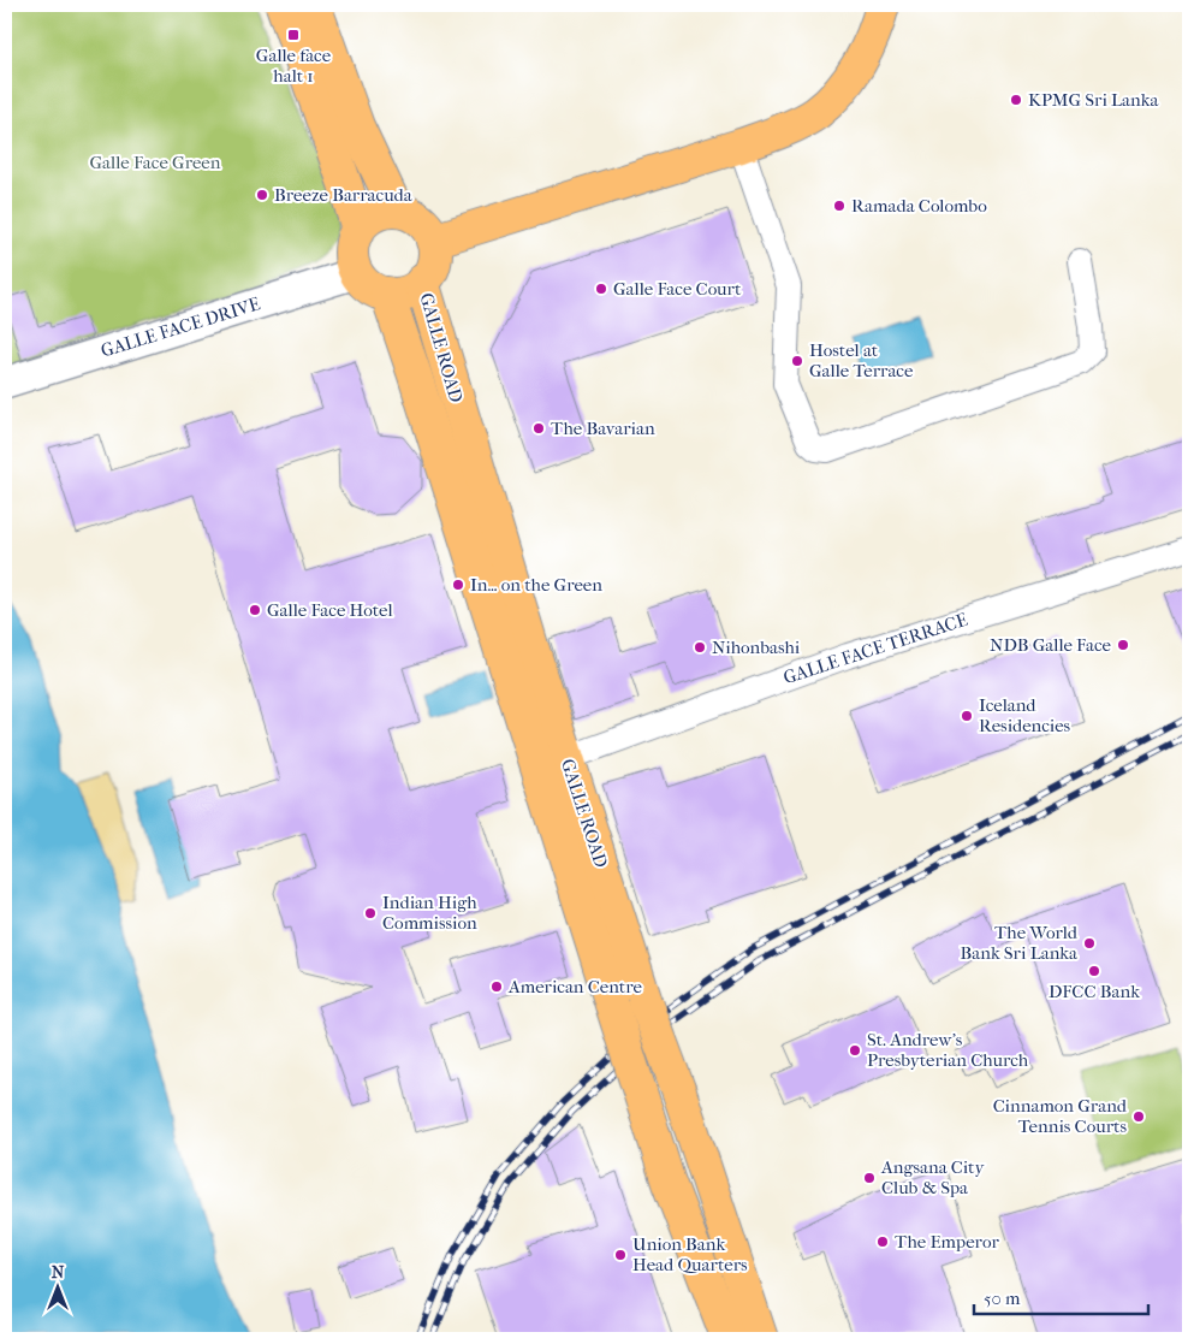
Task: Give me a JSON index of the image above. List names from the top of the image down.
{
  "streets": {
    "main road": ["GALLE ROAD"],
    "street": ["GALLE FACE DRIVE", "GALLE FACE TERRACE"]
  },
  "crossings": [
    ["GALLE FACE DRIVE", "GALLE ROAD"],
    ["GALLE ROAD", "GALLE FACE TERRACE"]
  ],
  "parks": ["Galle Face Green"],
  "places": {
    "transit": ["Galle face halt 1"],
    "other": [
      "KPMG Sri Lanka",
      "Breeze Barracuda",
      "Ramada Colombo",
      "Galle Face Court",
      "Hostel at Galle Terrace",
      "The Bavarian",
      "In… on the Green",
      "Galle Face Hotel",
      "NDB Galle Face",
      "Nihonbashi",
      "Iceland Residencies",
      "Indian High Commission",
      "The World Bank Sri Lanka",
      "DFCC Bank",
      "American Centre",
      "St. Andrew's Presbyterian Church",
      "Cinnamon Grand Tennis Courts",
      "Angsana City Club & Spa",
      "The Emperor",
      "Union Bank Head Quarters"
    ]
  },
  "scale_bar": "50 m",
  "north": "top"
}
